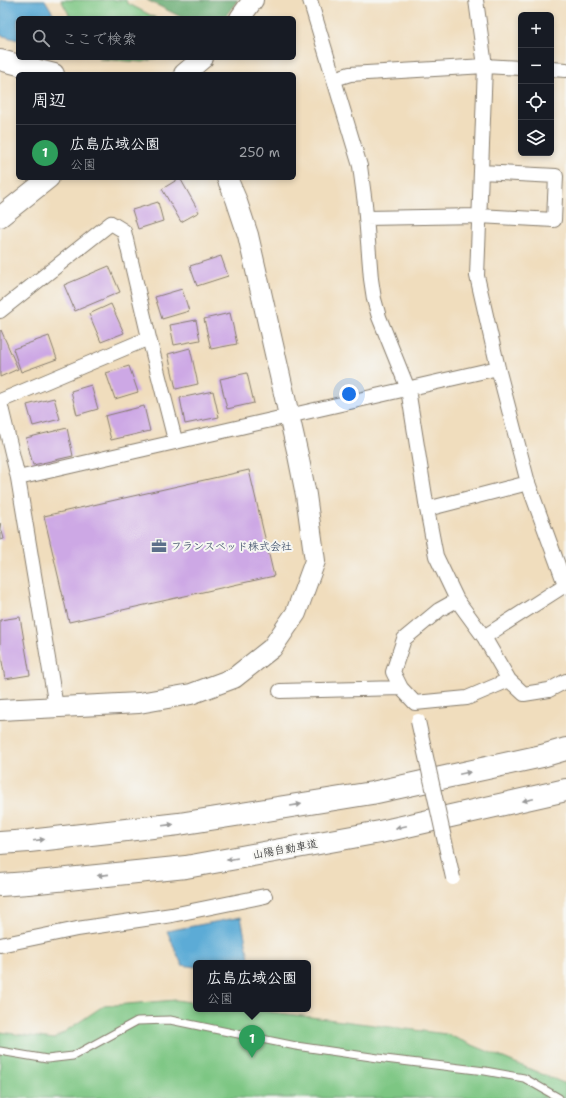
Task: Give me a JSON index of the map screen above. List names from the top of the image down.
{
  "streets": {
    "highway": ["山陽自動車道"]
  },
  "places": {
    "office": ["フランスベッド株式会社"]
  },
  "page": {
    "map_buttons": ["+", "−"],
    "search": "ここで検索",
    "heading": "周辺",
    "list": [
      {
        "mark": "1",
        "name": "広島広域公園",
        "note": "公園",
        "value": "250 m"
      }
    ],
    "popup": ["広島広域公園", "公園"],
    "pins": "1"
  }
}
